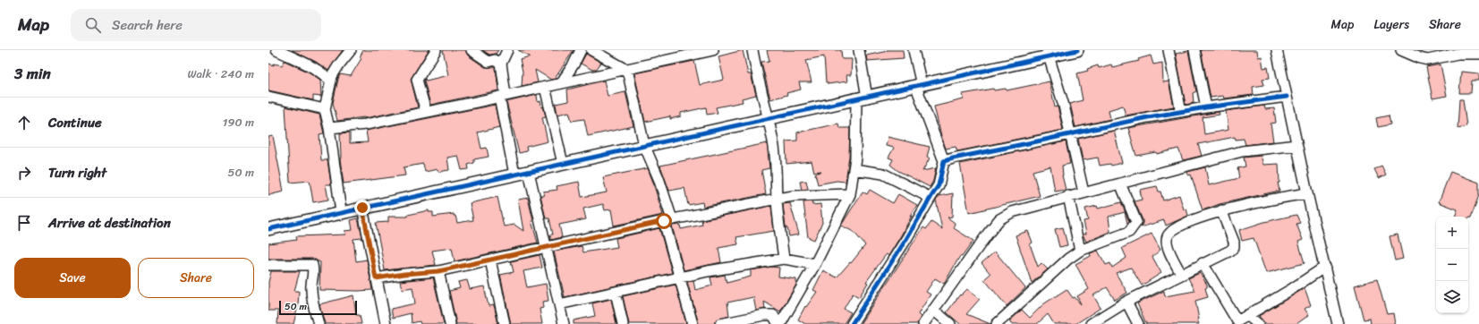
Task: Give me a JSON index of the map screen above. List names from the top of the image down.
{
  "scale_bar": "50 m",
  "page": {
    "header": "Map",
    "search": "Search here",
    "nav": ["Map", "Layers", "Share"],
    "heading": ["3 min", "Walk · 240 m"],
    "list": [
      ["Continue", "190 m"],
      ["Turn right", "50 m"],
      "Arrive at destination"
    ],
    "map_buttons": ["+", "−"],
    "buttons": ["Save", "Share"],
    "scale": "50 m"
  }
}
